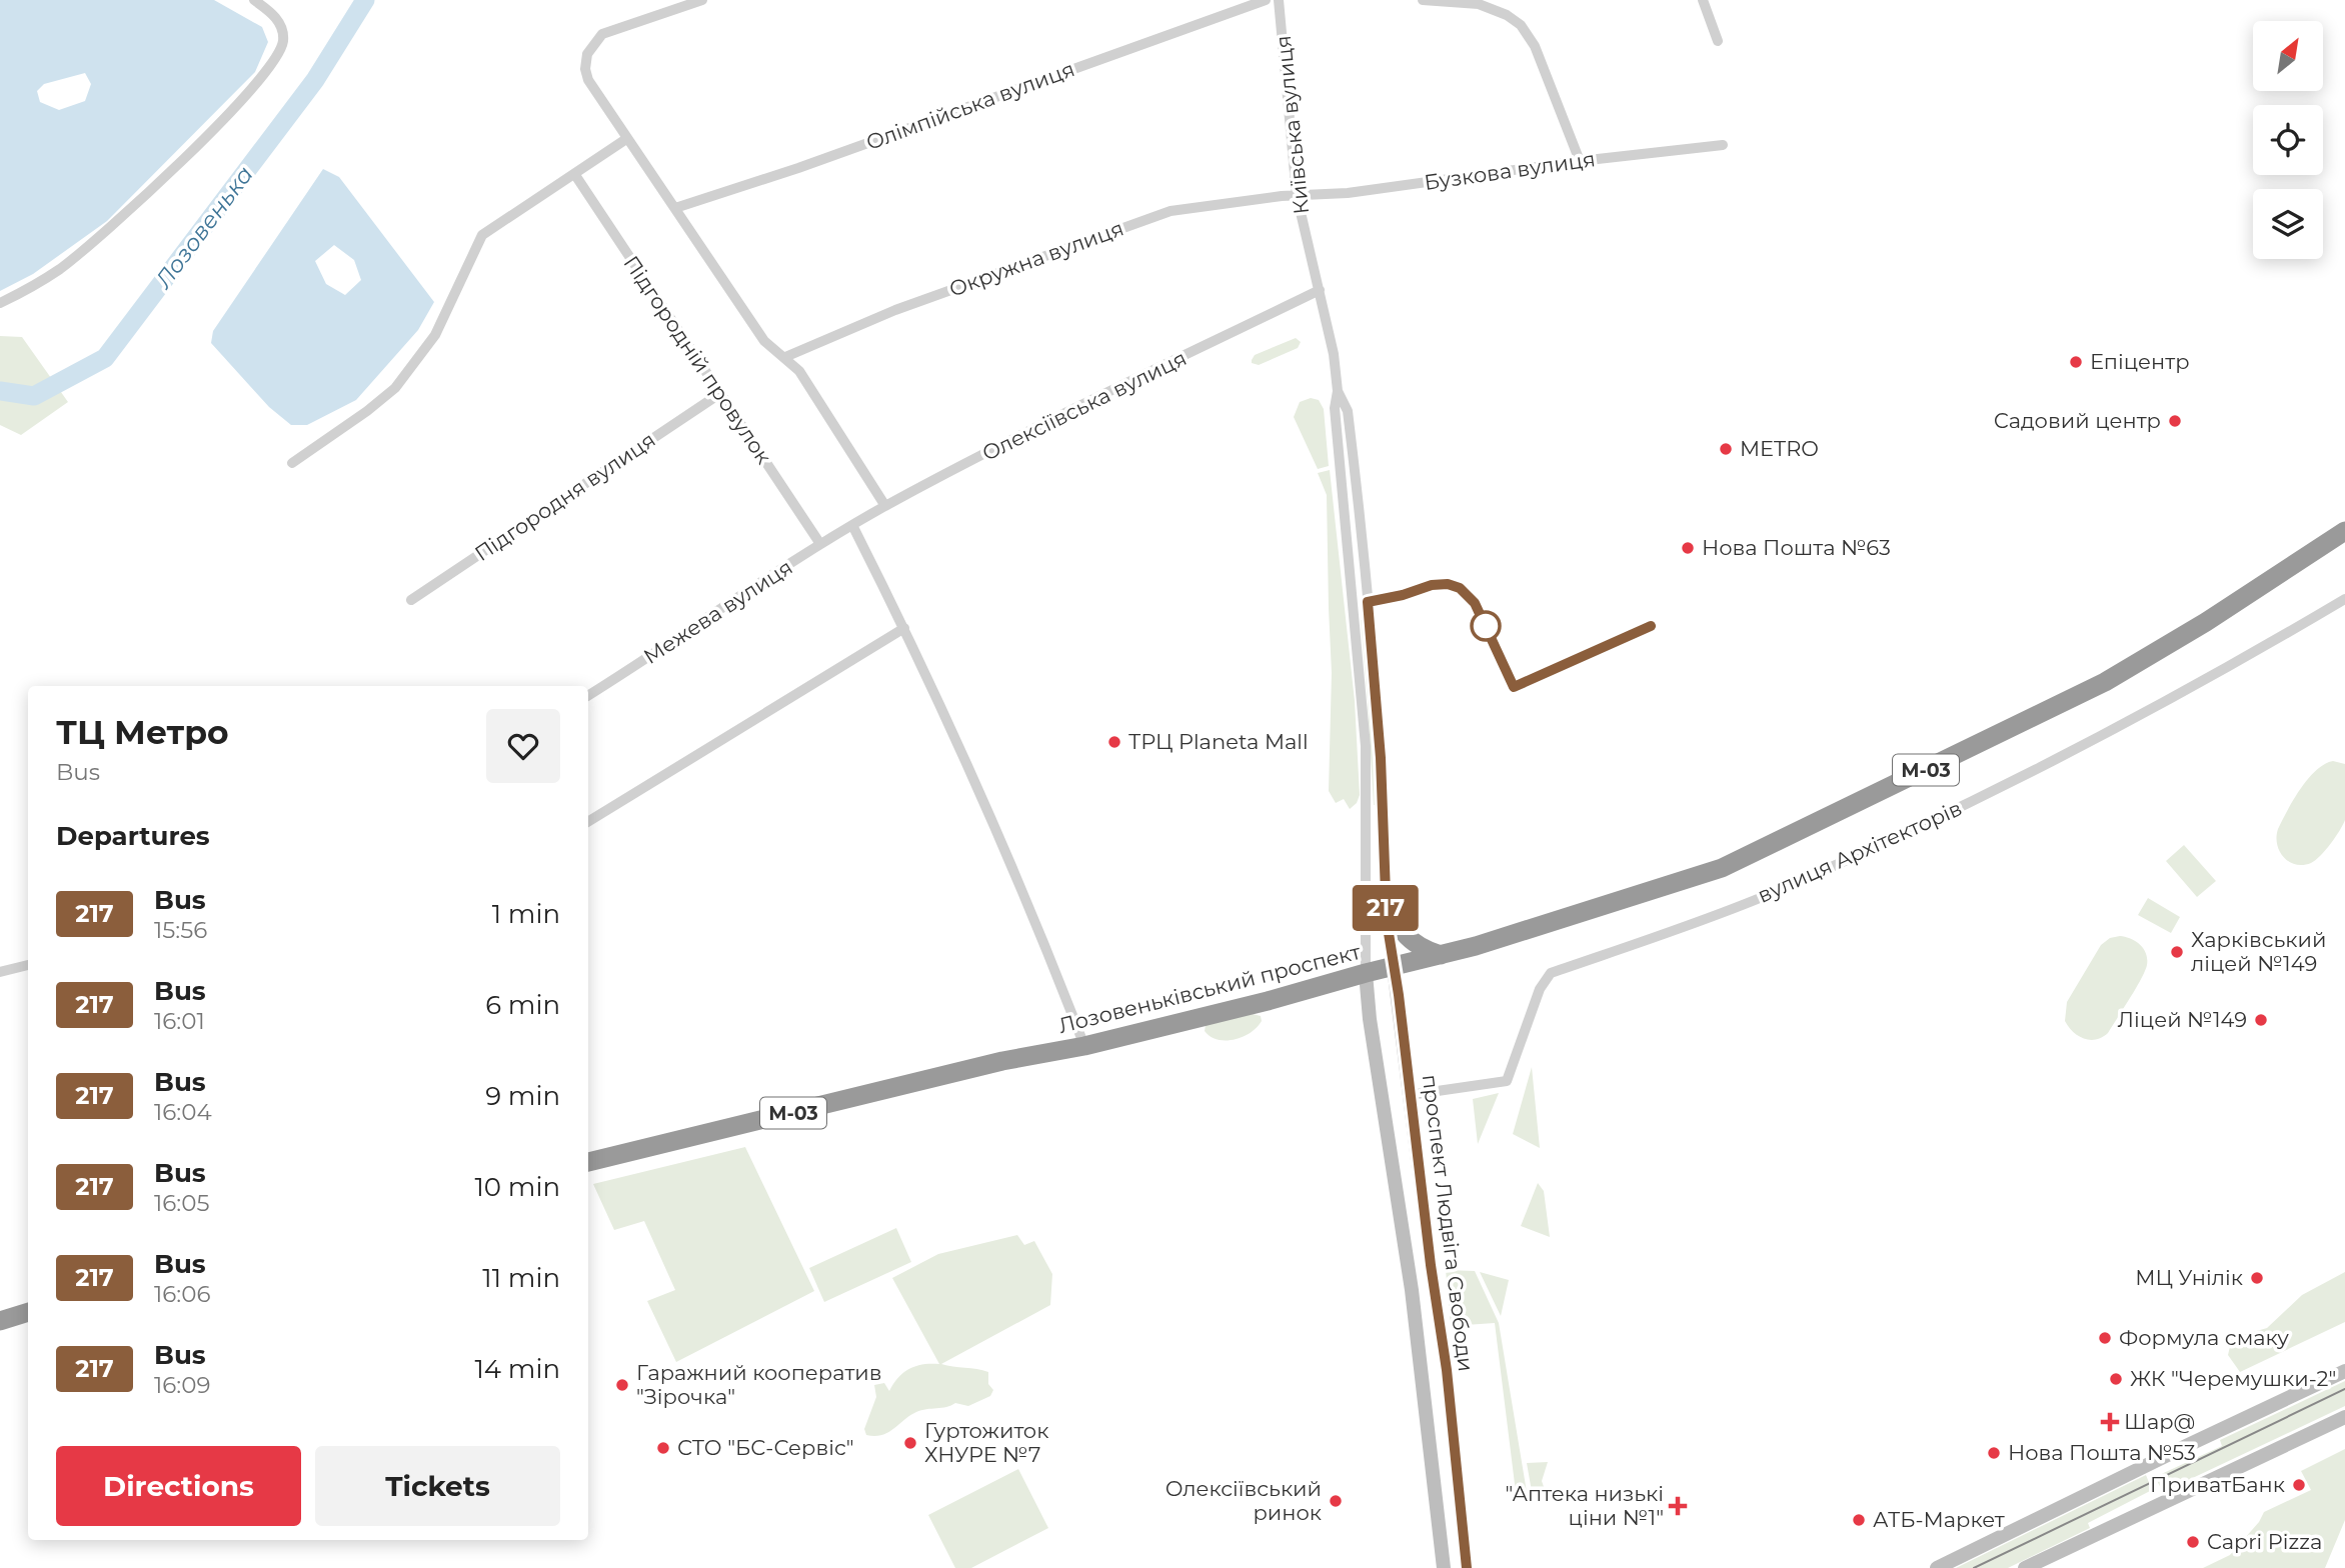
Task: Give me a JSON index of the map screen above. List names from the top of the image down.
{
  "streets": {
    "highway": ["М-03", "Лозовеньківський проспект"],
    "main road": ["проспект Людвіга Свободи"],
    "street": [
      "Олімпійська вулиця",
      "Київська вулиця",
      "Бузкова вулиця",
      "Окружна вулиця",
      "Підгородній провулок",
      "Олексіївська вулиця",
      "Підгородня вулиця",
      "Межева вулиця",
      "вулиця Архітекторів"
    ]
  },
  "crossings": [
    ["Київська вулиця", "Бузкова вулиця"],
    ["Київська вулиця", "Окружна вулиця"],
    ["Київська вулиця", "Олексіївська вулиця"],
    ["Бузкова вулиця", "Окружна вулиця"],
    ["Підгородній провулок", "Підгородня вулиця"],
    ["Підгородній провулок", "Межева вулиця"],
    ["Олексіївська вулиця", "Межева вулиця"],
    ["вулиця Архітекторів", "проспект Людвіга Свободи"],
    ["Лозовеньківський проспект", "проспект Людвіга Свободи"]
  ],
  "water": ["Лозовенька"],
  "places": {
    "other": [
      "Епіцентр",
      "Садовий центр",
      "METRO",
      "Нова Пошта №63",
      "ТРЦ Planeta Mall",
      "Харківський ліцей №149",
      "Ліцей №149",
      "МЦ Унілік",
      "Формула смаку",
      "ЖК \"Черемушки-2\"",
      "Гаражний кооператив \"Зірочка\"",
      "Гуртожиток ХНУРЕ №7",
      "СТО \"БС-Сервіс\"",
      "Нова Пошта №53",
      "ПриватБанк",
      "Олексіївський ринок",
      "АТБ-Маркет",
      "Capri Pizza"
    ],
    "health": ["Шар@", "\"Аптека низькі ціни №1\""]
  },
  "lines": ["bus line 217"],
  "north": "top right",
  "page": {
    "on_map": "217",
    "heading": [
      ["ТЦ Метро", "Bus"],
      "Departures"
    ],
    "list": [
      {
        "mark": "217",
        "name": "Bus",
        "note": "15:56",
        "value": "1 min"
      },
      {
        "mark": "217",
        "name": "Bus",
        "note": "16:01",
        "value": "6 min"
      },
      {
        "mark": "217",
        "name": "Bus",
        "note": "16:04",
        "value": "9 min"
      },
      {
        "mark": "217",
        "name": "Bus",
        "note": "16:05",
        "value": "10 min"
      },
      {
        "mark": "217",
        "name": "Bus",
        "note": "16:06",
        "value": "11 min"
      },
      {
        "mark": "217",
        "name": "Bus",
        "note": "16:09",
        "value": "14 min"
      }
    ],
    "buttons": ["Directions", "Tickets"]
  }
}
